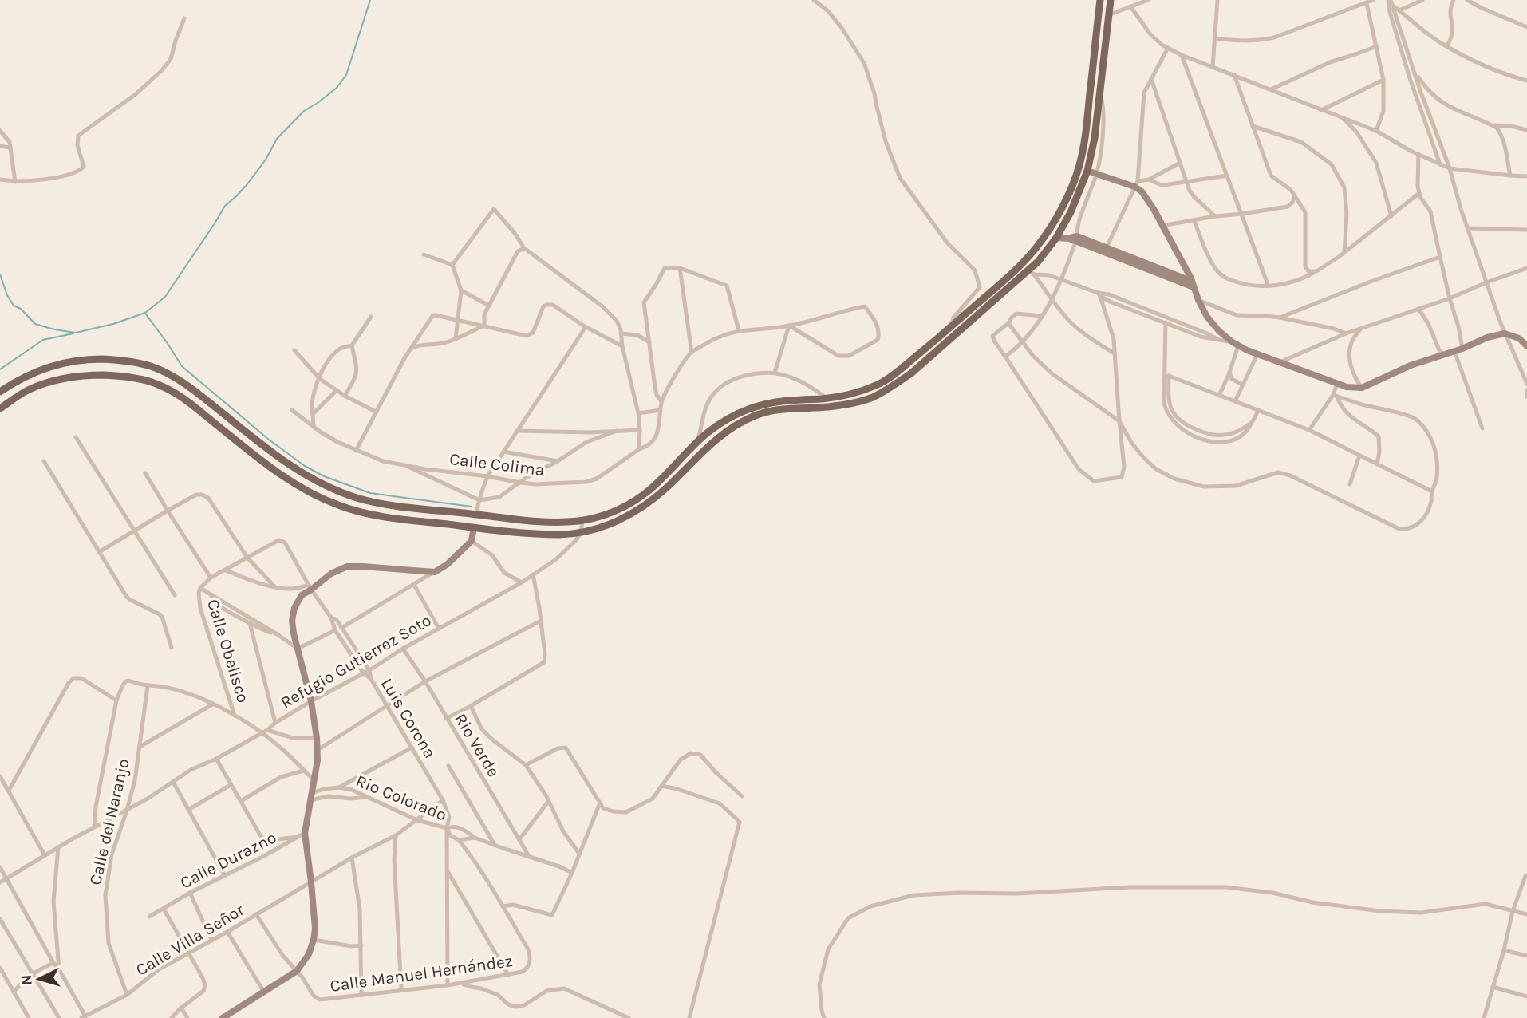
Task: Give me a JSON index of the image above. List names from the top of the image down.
{
  "streets": {
    "street": [
      "Calle Colima",
      "Calle Obelisco",
      "Refugio Gutierrez Soto",
      "Luis Corona",
      "Rio Verde",
      "Rio Colorado",
      "Calle del Naranjo",
      "Calle Durazno",
      "Calle Villa Señor",
      "Calle Manuel Hernández"
    ]
  },
  "crossings": [
    ["Calle Obelisco", "Luis Corona"],
    ["Refugio Gutierrez Soto", "Luis Corona"],
    ["Refugio Gutierrez Soto", "Rio Verde"],
    ["Refugio Gutierrez Soto", "Calle del Naranjo"],
    ["Luis Corona", "Rio Colorado"],
    ["Luis Corona", "Calle Villa Señor"],
    ["Luis Corona", "Calle Manuel Hernández"],
    ["Rio Verde", "Rio Colorado"],
    ["Rio Colorado", "Calle Villa Señor"],
    ["Calle del Naranjo", "Calle Villa Señor"]
  ],
  "north": "left"
}
